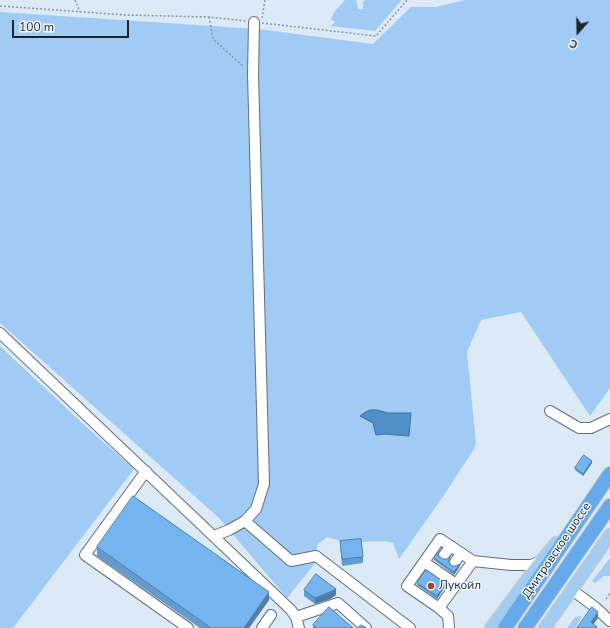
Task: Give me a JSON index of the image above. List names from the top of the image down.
{
  "streets": {
    "highway": ["Дмитровское шоссе"]
  },
  "places": ["Лукойл"],
  "scale_bar": "100 m",
  "north": "bottom"
}
